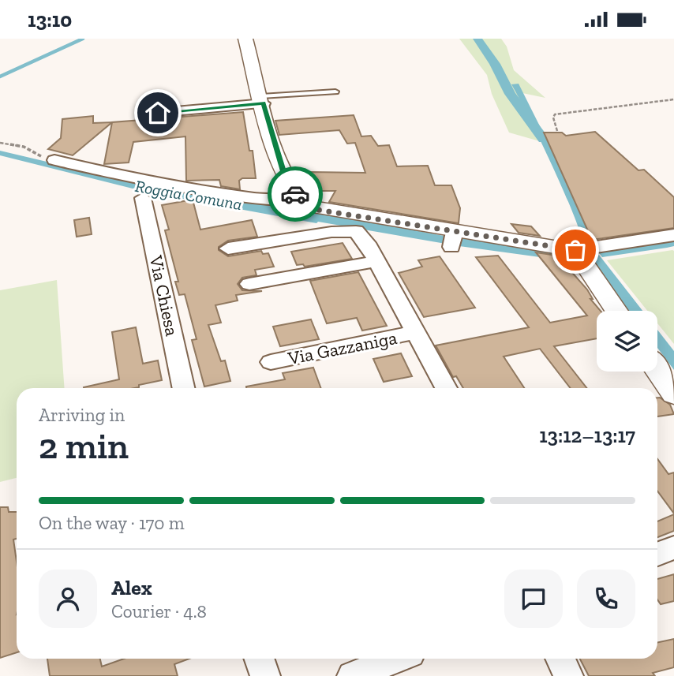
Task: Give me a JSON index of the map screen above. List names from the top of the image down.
{
  "streets": {
    "street": ["Via Chiesa", "Via Gazzaniga"]
  },
  "water": ["Roggia Comuna"],
  "page": {
    "status": "13:10",
    "heading": ["2 min", "Arriving in", "13:12–13:17"],
    "panel": ["Alex", "Courier · 4.8"],
    "bar": "On the way · 170 m"
  }
}
